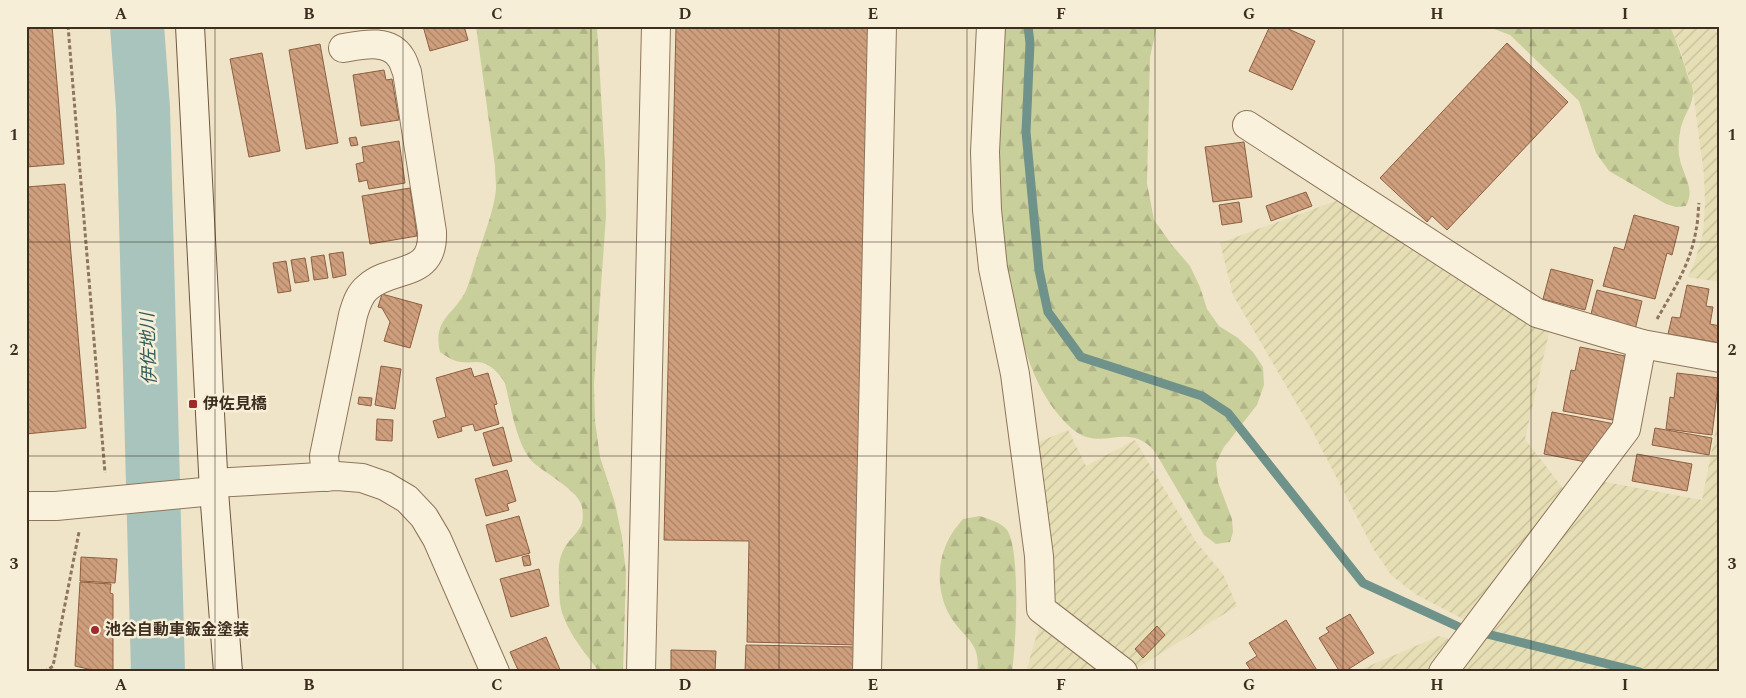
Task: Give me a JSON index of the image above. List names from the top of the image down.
{
  "water": ["伊佐地川"],
  "places": {
    "transit": ["伊佐見橋"],
    "other": ["池谷自動車鈑金塗装"]
  },
  "grid": {
    "columns": [
      "A",
      "B",
      "C",
      "D",
      "E",
      "F",
      "G",
      "H",
      "I"
    ],
    "rows": ["1", "2", "3"]
  }
}
